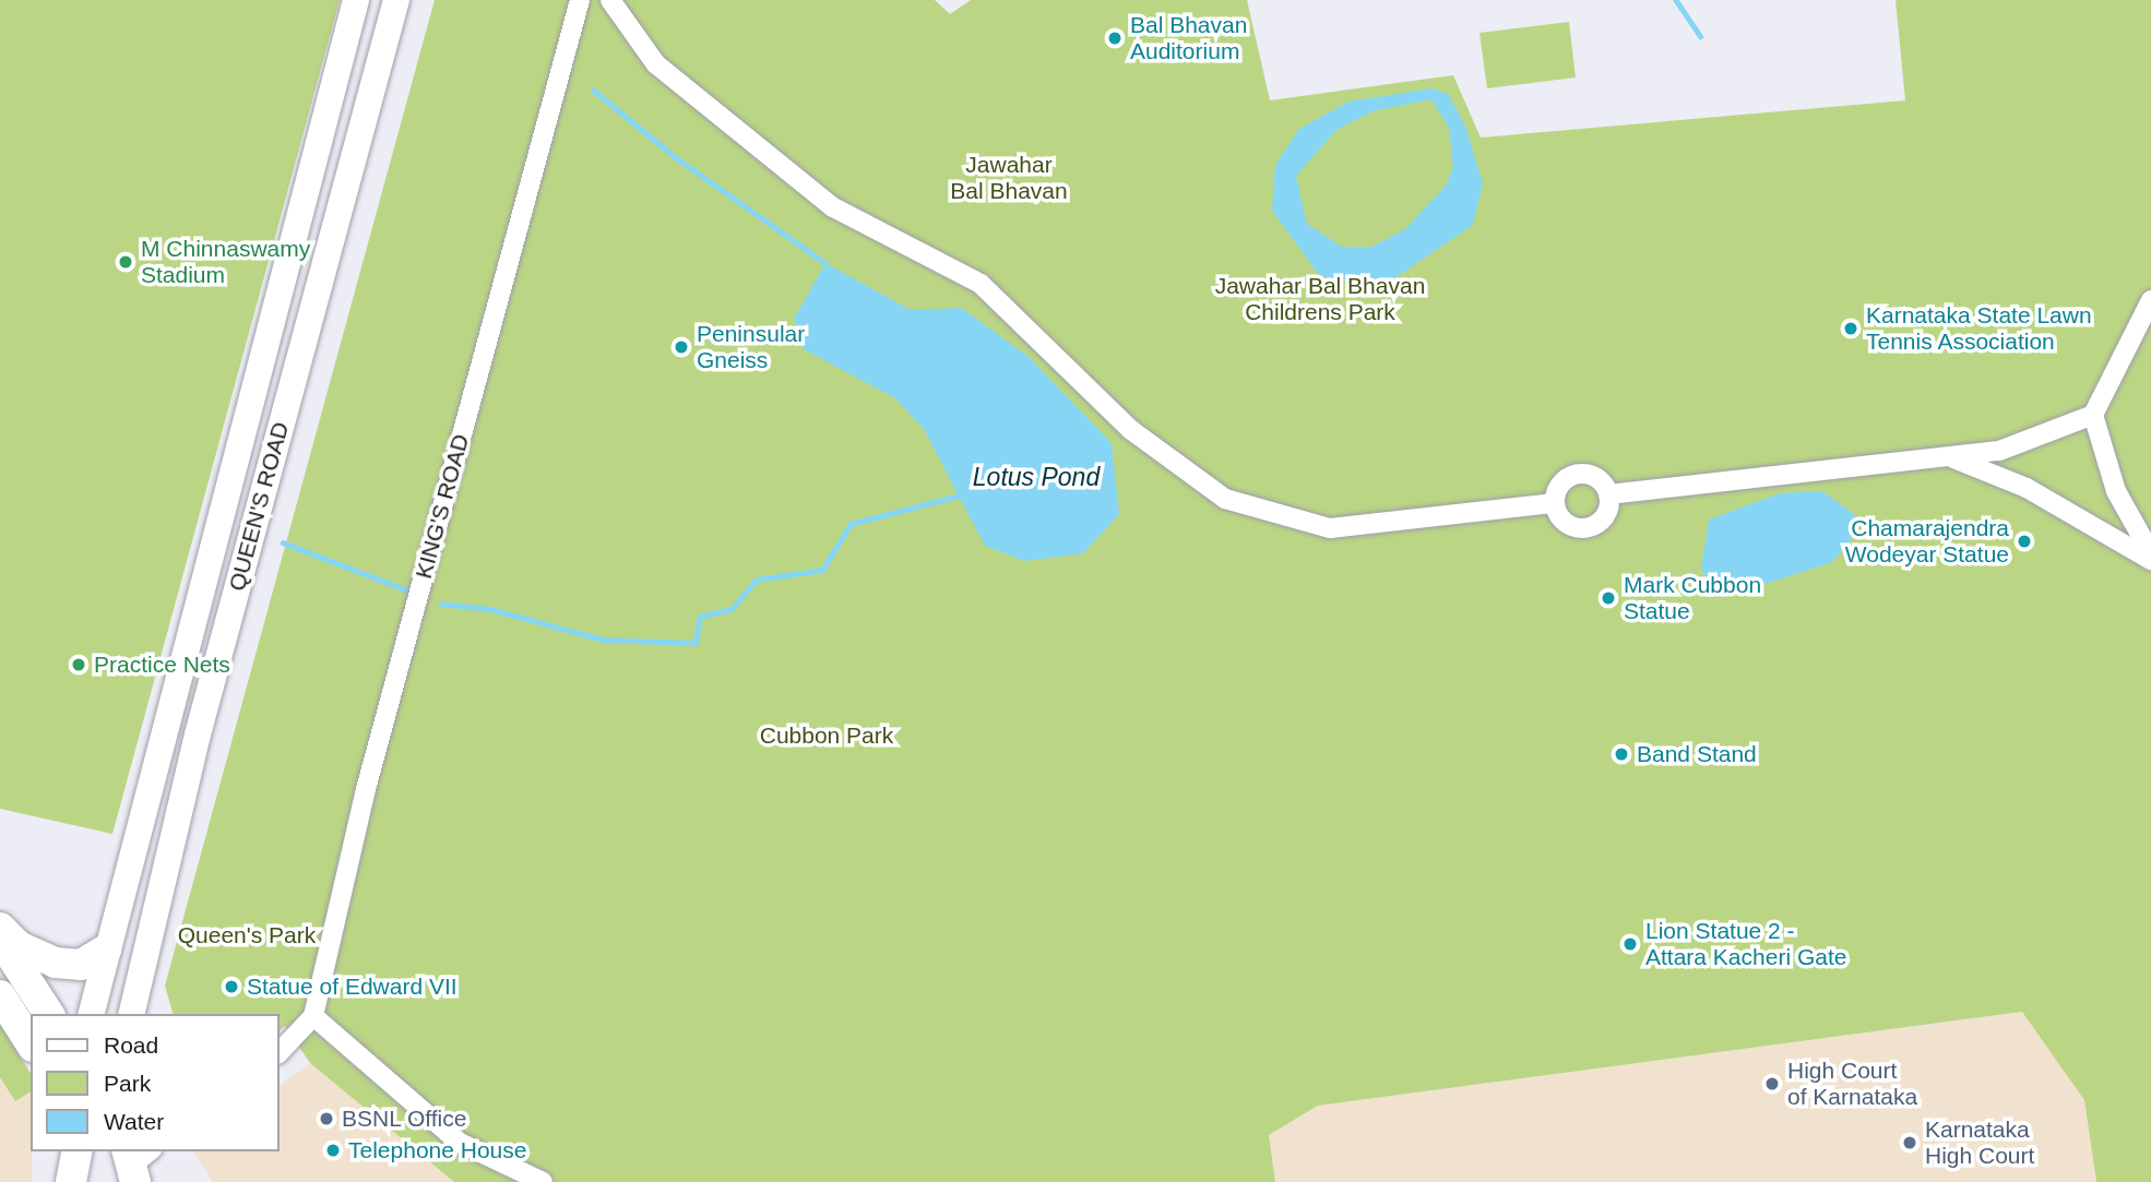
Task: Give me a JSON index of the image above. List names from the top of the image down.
{
  "streets": {
    "main road": ["QUEEN'S ROAD"],
    "street": ["KING'S ROAD"]
  },
  "water": ["Lotus Pond"],
  "parks": [
    "Jawahar Bal Bhavan",
    "Jawahar Bal Bhavan Childrens Park",
    "Cubbon Park",
    "Queen's Park"
  ],
  "places": [
    "Bal Bhavan Auditorium",
    "M Chinnaswamy Stadium",
    "Karnataka State Lawn Tennis Association",
    "Peninsular Gneiss",
    "Chamarajendra Wodeyar Statue",
    "Mark Cubbon Statue",
    "Practice Nets",
    "Band Stand",
    "Lion Statue 2 - Attara Kacheri Gate",
    "Statue of Edward VII",
    "High Court of Karnataka",
    "BSNL Office",
    "Karnataka High Court",
    "Telephone House"
  ],
  "legend": ["Road", "Park", "Water"]
}
